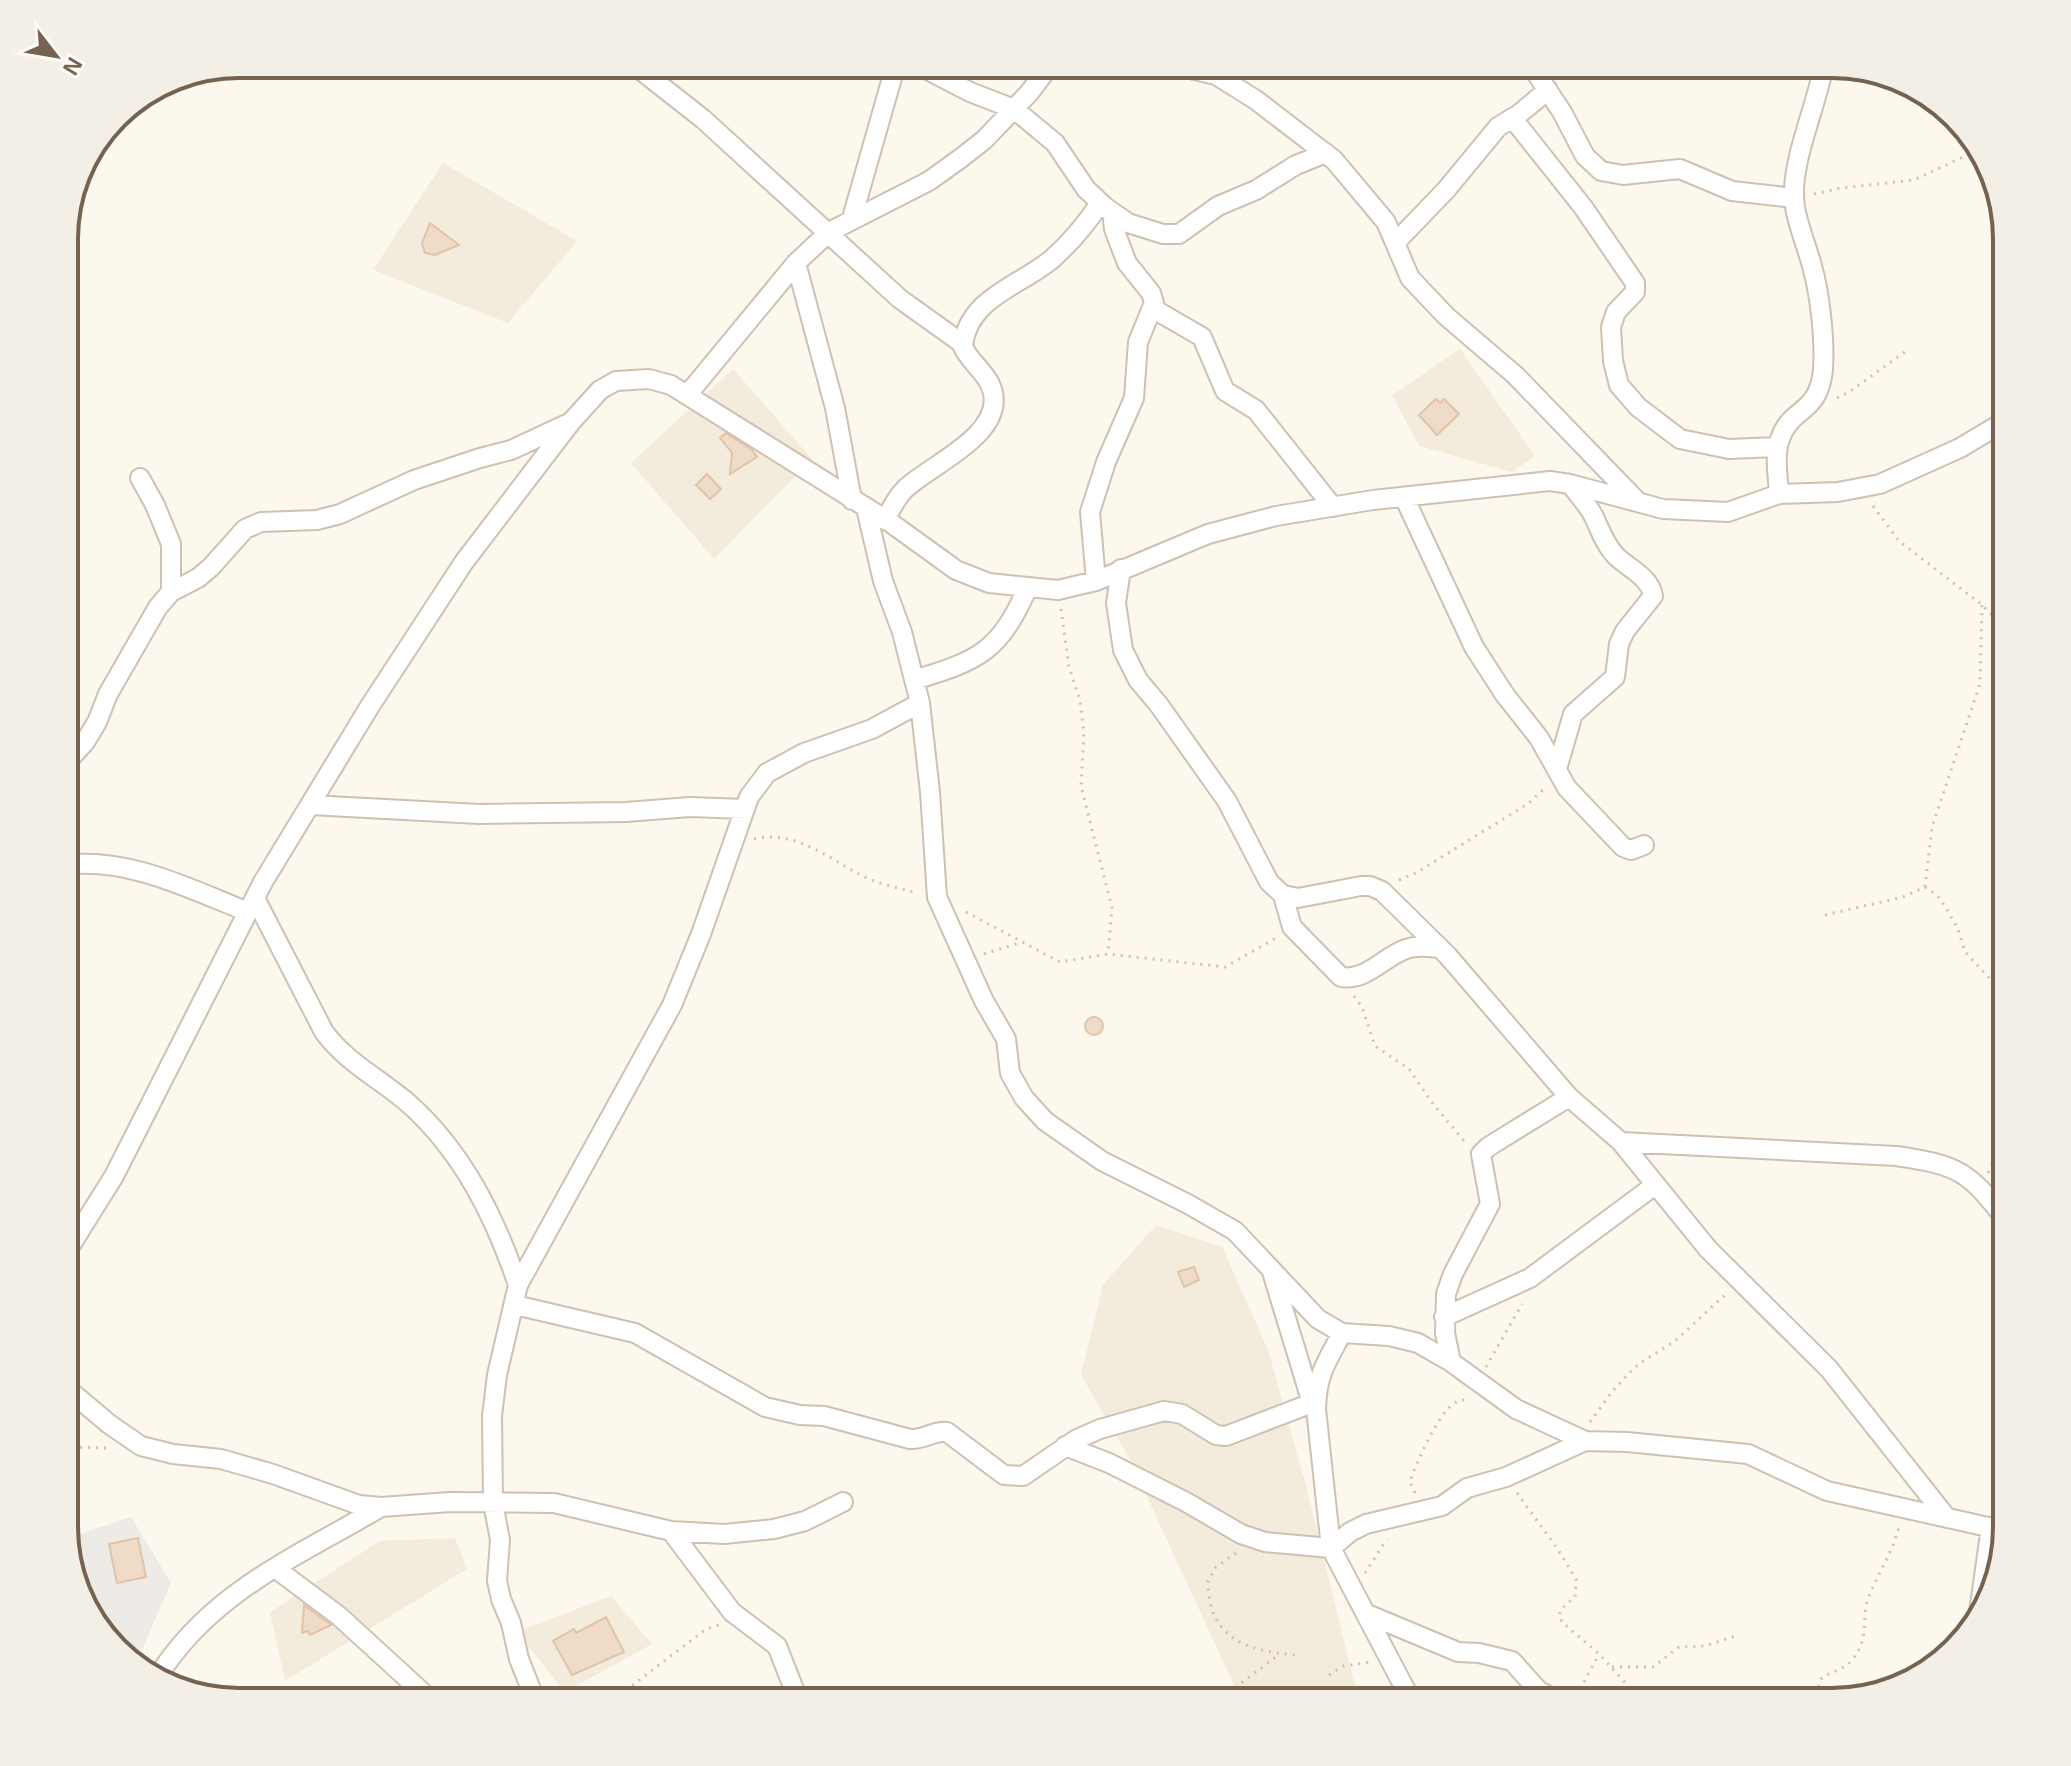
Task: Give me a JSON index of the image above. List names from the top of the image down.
{
  "north": "bottom right"
}
